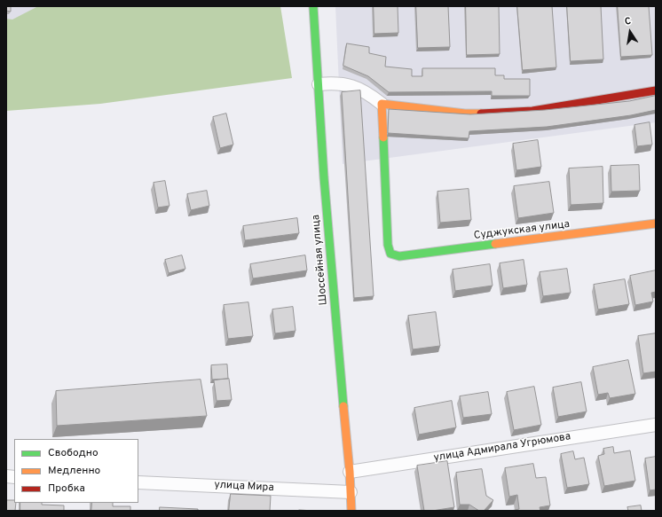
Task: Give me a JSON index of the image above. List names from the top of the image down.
{
  "streets": {
    "street": [
      "Суджукская улица",
      "Шоссейная улица",
      "улица Адмирала Угрюмова",
      "улица Мира"
    ]
  },
  "crossings": [
    ["Шоссейная улица", "улица Адмирала Угрюмова"],
    ["Шоссейная улица", "улица Мира"]
  ],
  "legend": ["Свободно", "Медленно", "Пробка"],
  "north": "top"
}
